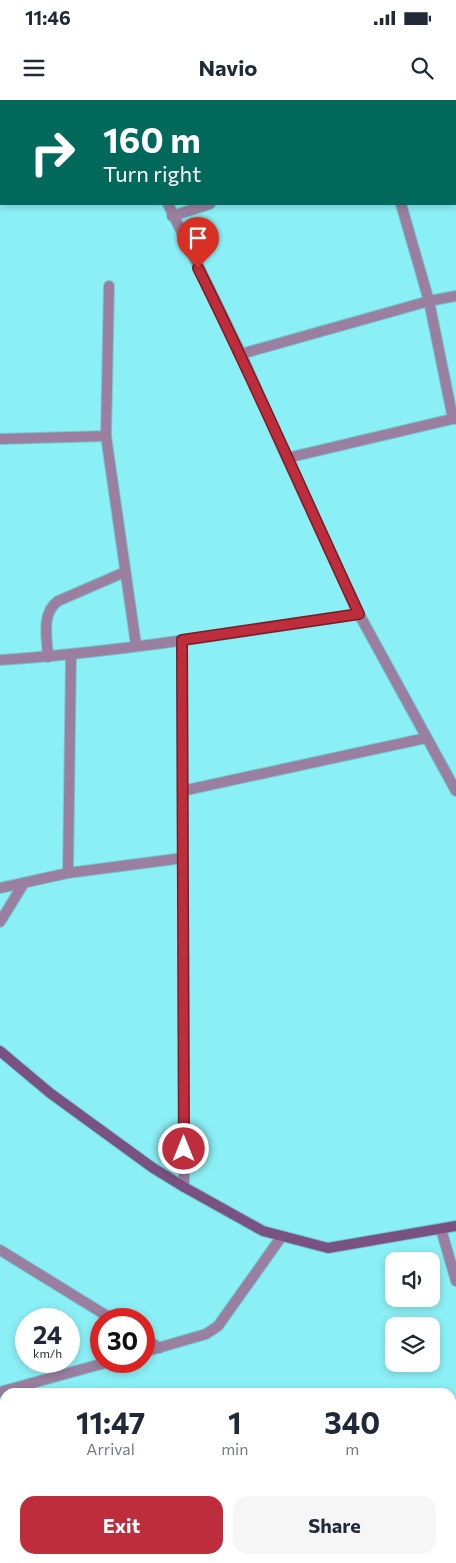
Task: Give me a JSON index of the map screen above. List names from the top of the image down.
{
  "page": {
    "status": "11:46",
    "header": "Navio",
    "turn": ["160 m", "Turn right"],
    "speed": "24 km/h",
    "limit": "30",
    "eta": [
      "11:47",
      "Arrival",
      "1",
      "min",
      "340",
      "m"
    ],
    "buttons": ["Exit", "Share"]
  }
}
